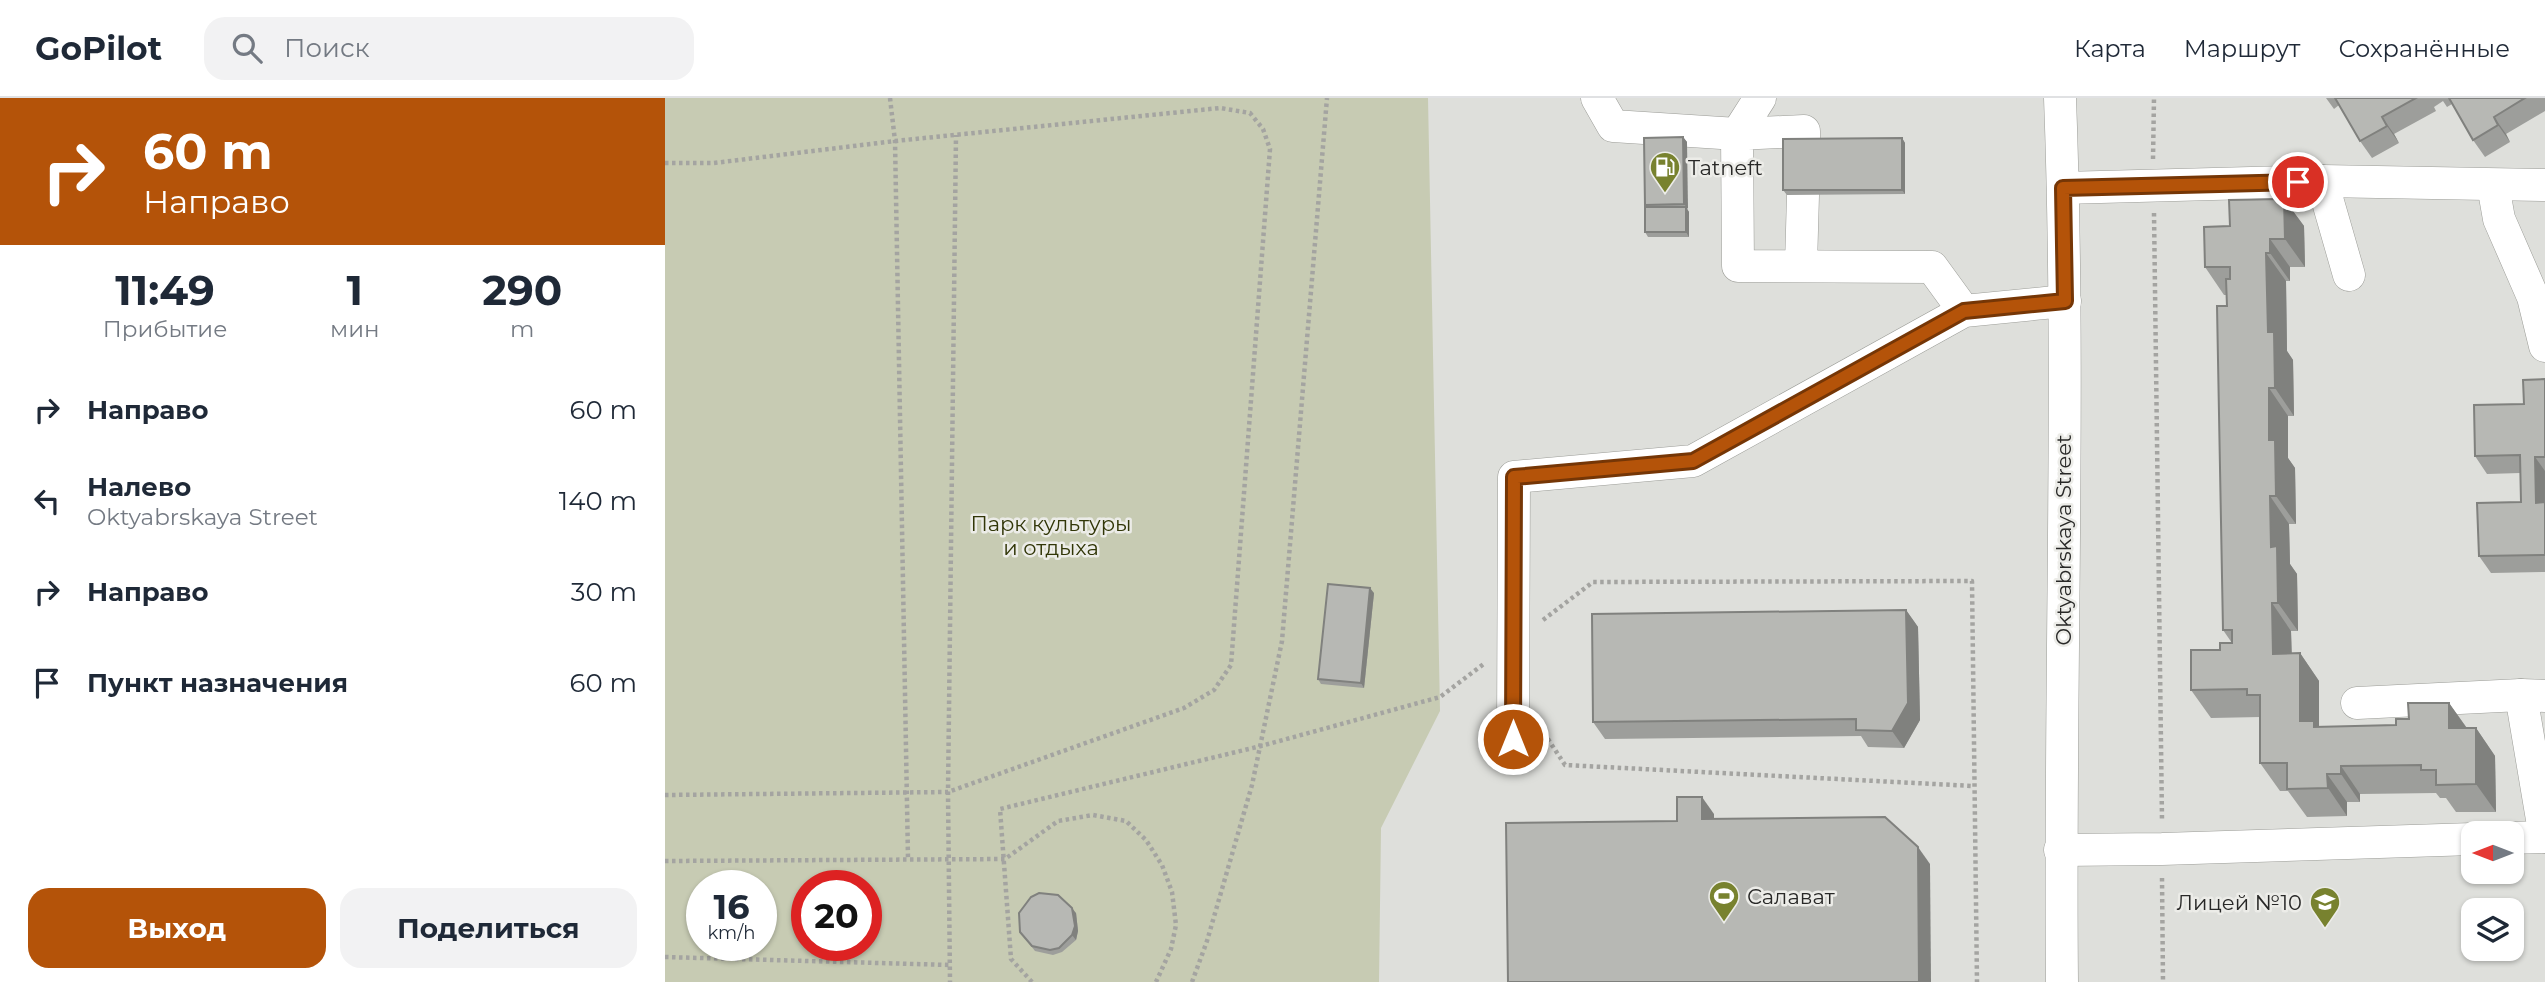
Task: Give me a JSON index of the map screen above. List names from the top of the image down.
{
  "streets": {
    "street": ["Oktyabrskaya Street"]
  },
  "parks": ["Парк культуры и отдыха"],
  "places": {
    "fuel station": ["Tatneft"],
    "sports": ["Салават"],
    "school or university": ["Лицей №10"]
  },
  "north": "left",
  "page": {
    "header": "GoPilot",
    "search": "Поиск",
    "nav": ["Карта", "Маршрут", "Сохранённые"],
    "turn": ["60 m", "Направо"],
    "eta": [
      "11:49",
      "Прибытие",
      "1",
      "мин",
      "290",
      "m"
    ],
    "list": [
      {
        "name": "Направо",
        "value": "60 m"
      },
      {
        "name": "Налево",
        "note": "Oktyabrskaya Street",
        "value": "140 m"
      },
      {
        "name": "Направо",
        "value": "30 m"
      },
      {
        "name": "Пункт назначения",
        "value": "60 m"
      }
    ],
    "speed": "16 km/h",
    "limit": "20",
    "buttons": ["Выход", "Поделиться"]
  }
}
